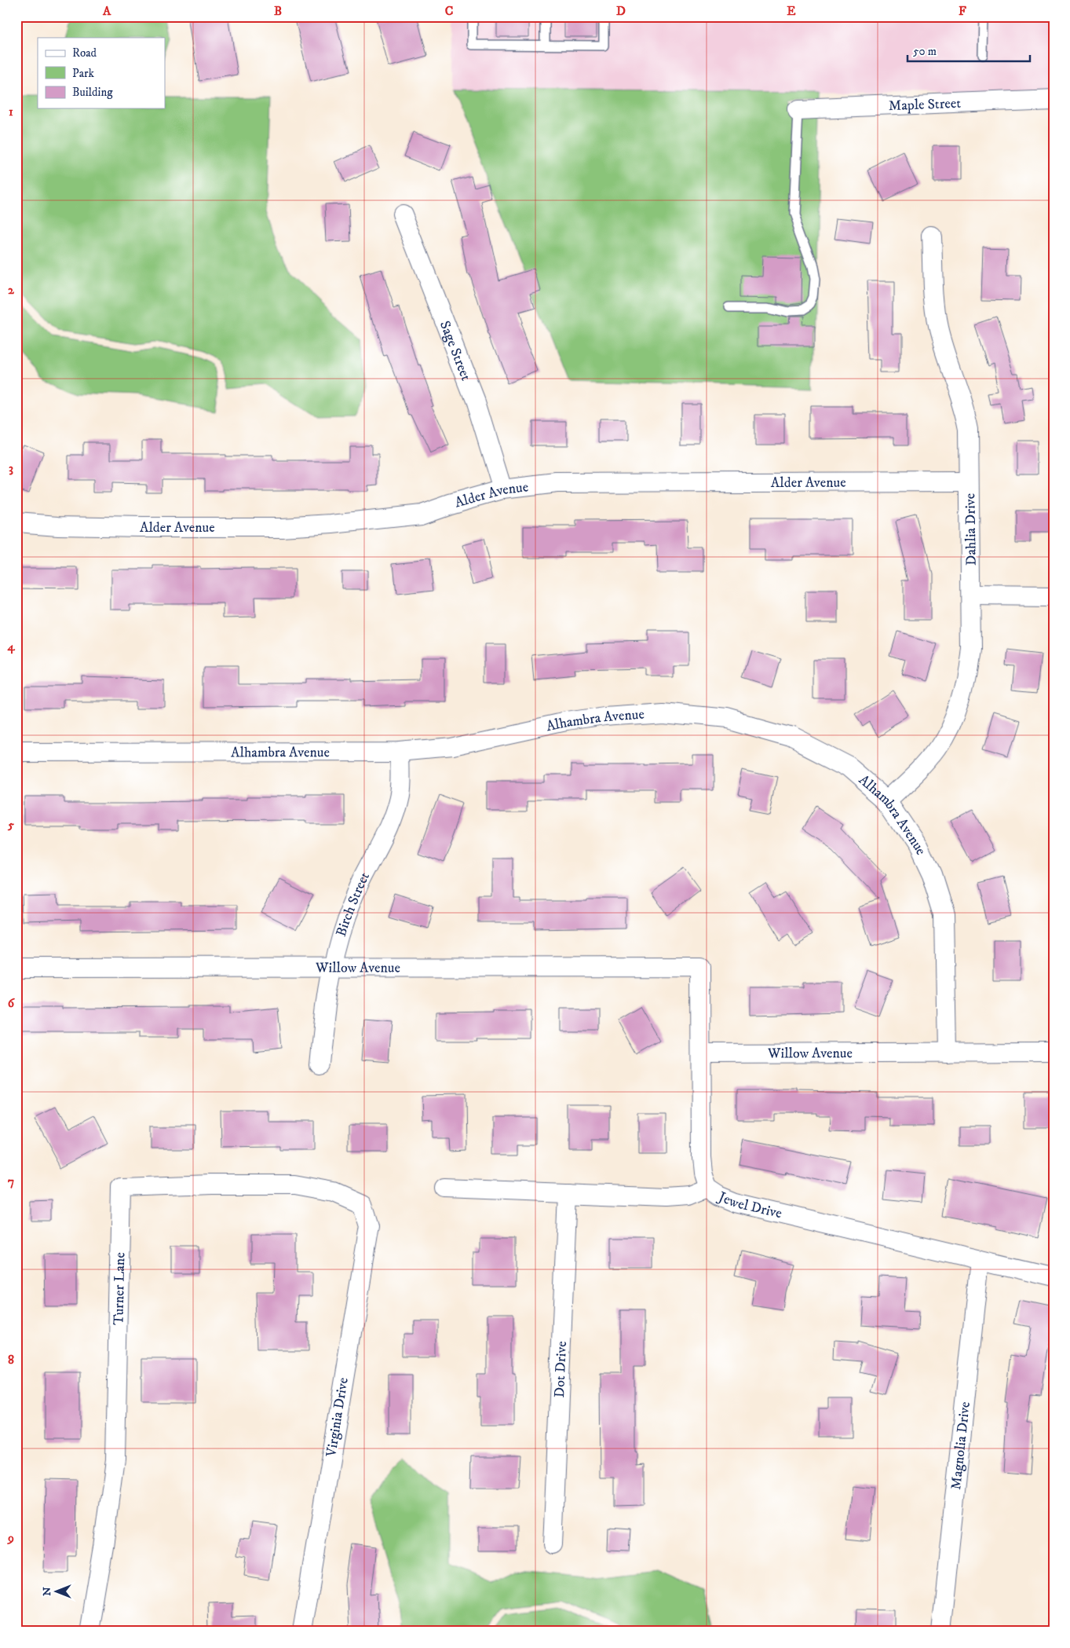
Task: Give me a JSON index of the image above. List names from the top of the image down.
{
  "streets": {
    "street": [
      "Maple Street",
      "Sage Street",
      "Alder Avenue",
      "Dahlia Drive",
      "Alhambra Avenue",
      "Birch Street",
      "Willow Avenue",
      "Jewel Drive",
      "Turner Lane",
      "Dot Drive",
      "Virginia Drive",
      "Magnolia Drive"
    ]
  },
  "crossings": [
    ["Sage Street", "Alder Avenue"],
    ["Alder Avenue", "Dahlia Drive"],
    ["Dahlia Drive", "Alhambra Avenue"],
    ["Alhambra Avenue", "Birch Street"],
    ["Alhambra Avenue", "Willow Avenue"],
    ["Birch Street", "Willow Avenue"],
    ["Jewel Drive", "Dot Drive"],
    ["Jewel Drive", "Magnolia Drive"],
    ["Turner Lane", "Virginia Drive"]
  ],
  "legend": ["Road", "Park", "Building"],
  "scale_bar": "50 m",
  "north": "left",
  "grid": {
    "columns": [
      "A",
      "B",
      "C",
      "D",
      "E",
      "F"
    ],
    "rows": [
      "1",
      "2",
      "3",
      "4",
      "5",
      "6",
      "7",
      "8",
      "9"
    ]
  }
}
